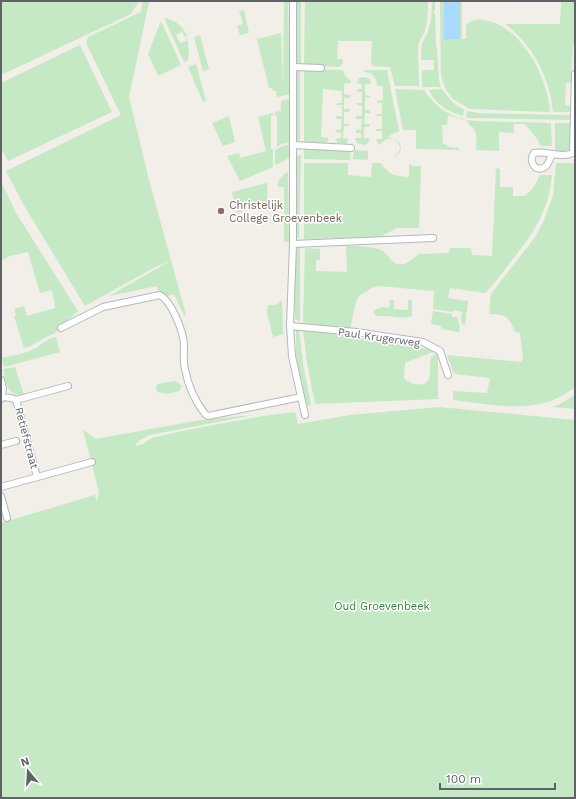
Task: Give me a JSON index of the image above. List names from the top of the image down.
{
  "streets": {
    "street": ["Paul Krugerweg", "Retiefstraat"]
  },
  "parks": ["Oud Groevenbeek"],
  "places": ["Christelijk College Groevenbeek"],
  "scale_bar": "100 m",
  "north": "top"
}
